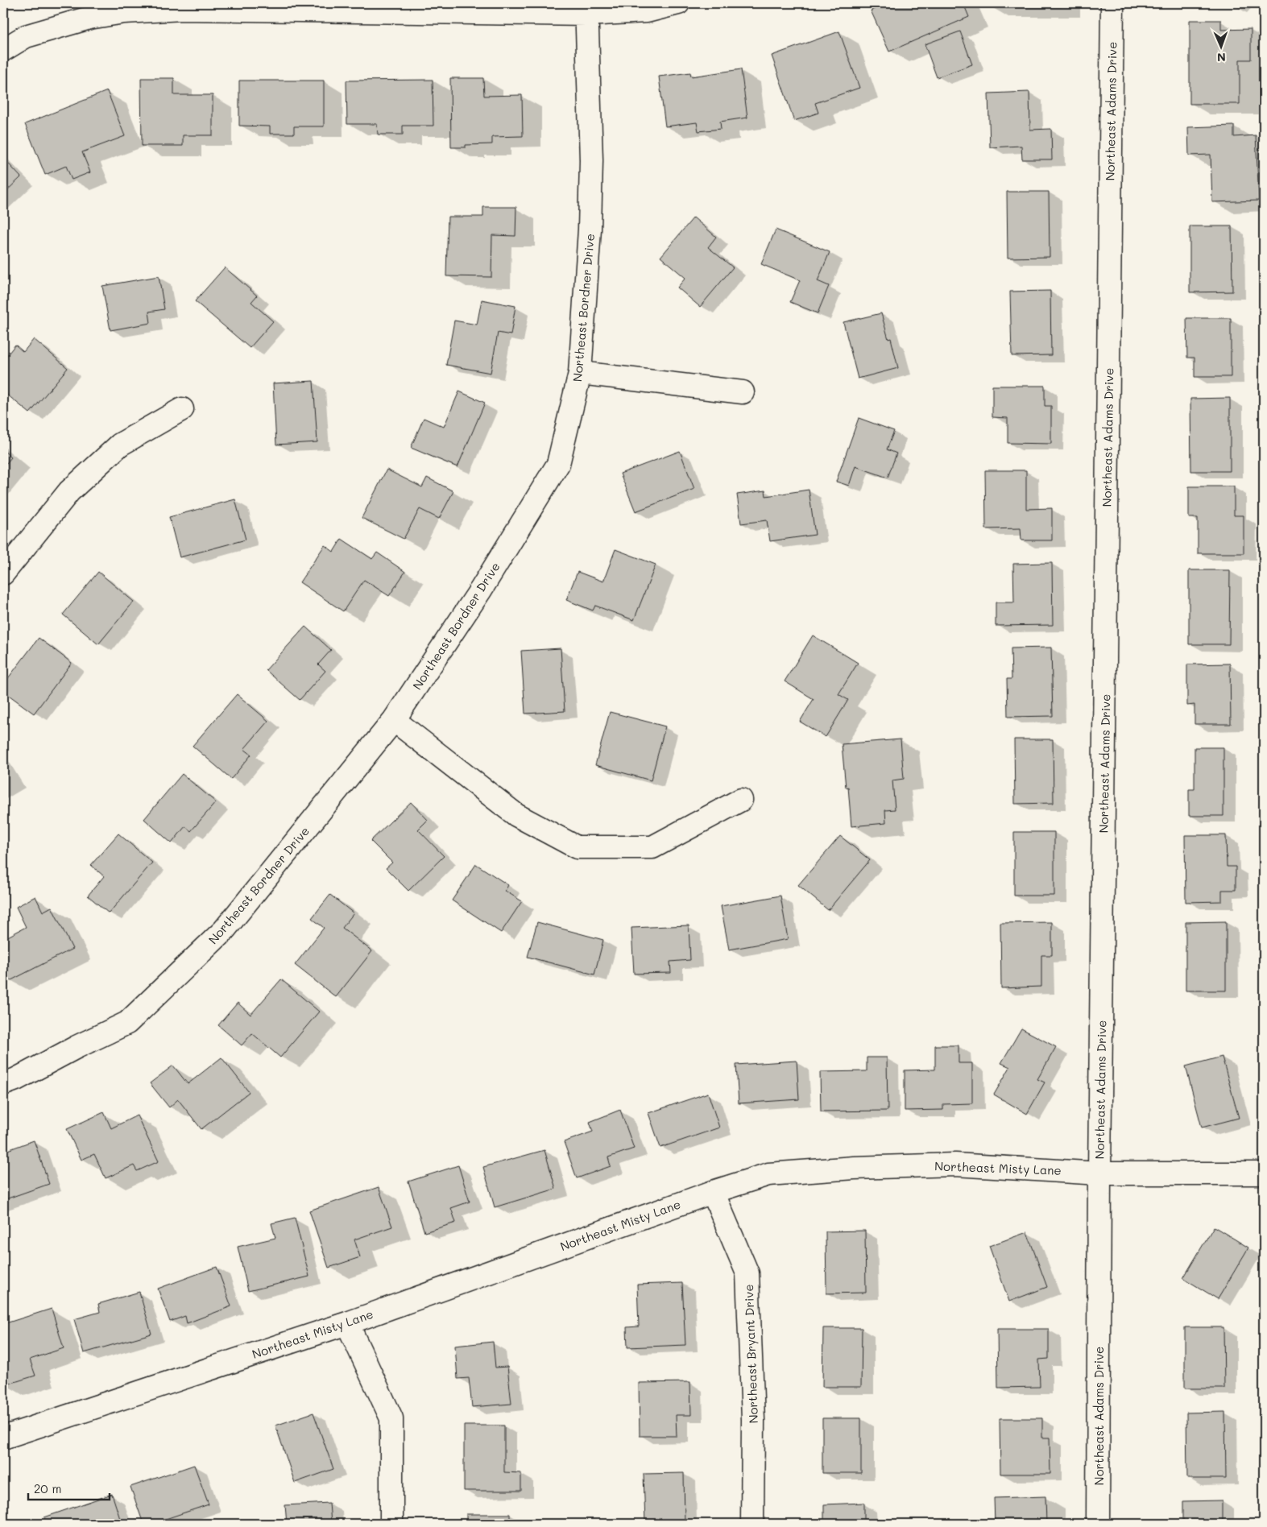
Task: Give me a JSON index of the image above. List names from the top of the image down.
{
  "streets": {
    "street": [
      "Northeast Adams Drive",
      "Northeast Bordner Drive",
      "Northeast Misty Lane",
      "Northeast Bryant Drive"
    ]
  },
  "crossings": [
    ["Northeast Adams Drive", "Northeast Misty Lane"],
    ["Northeast Misty Lane", "Northeast Bryant Drive"]
  ],
  "scale_bar": "20 m",
  "north": "bottom"
}
